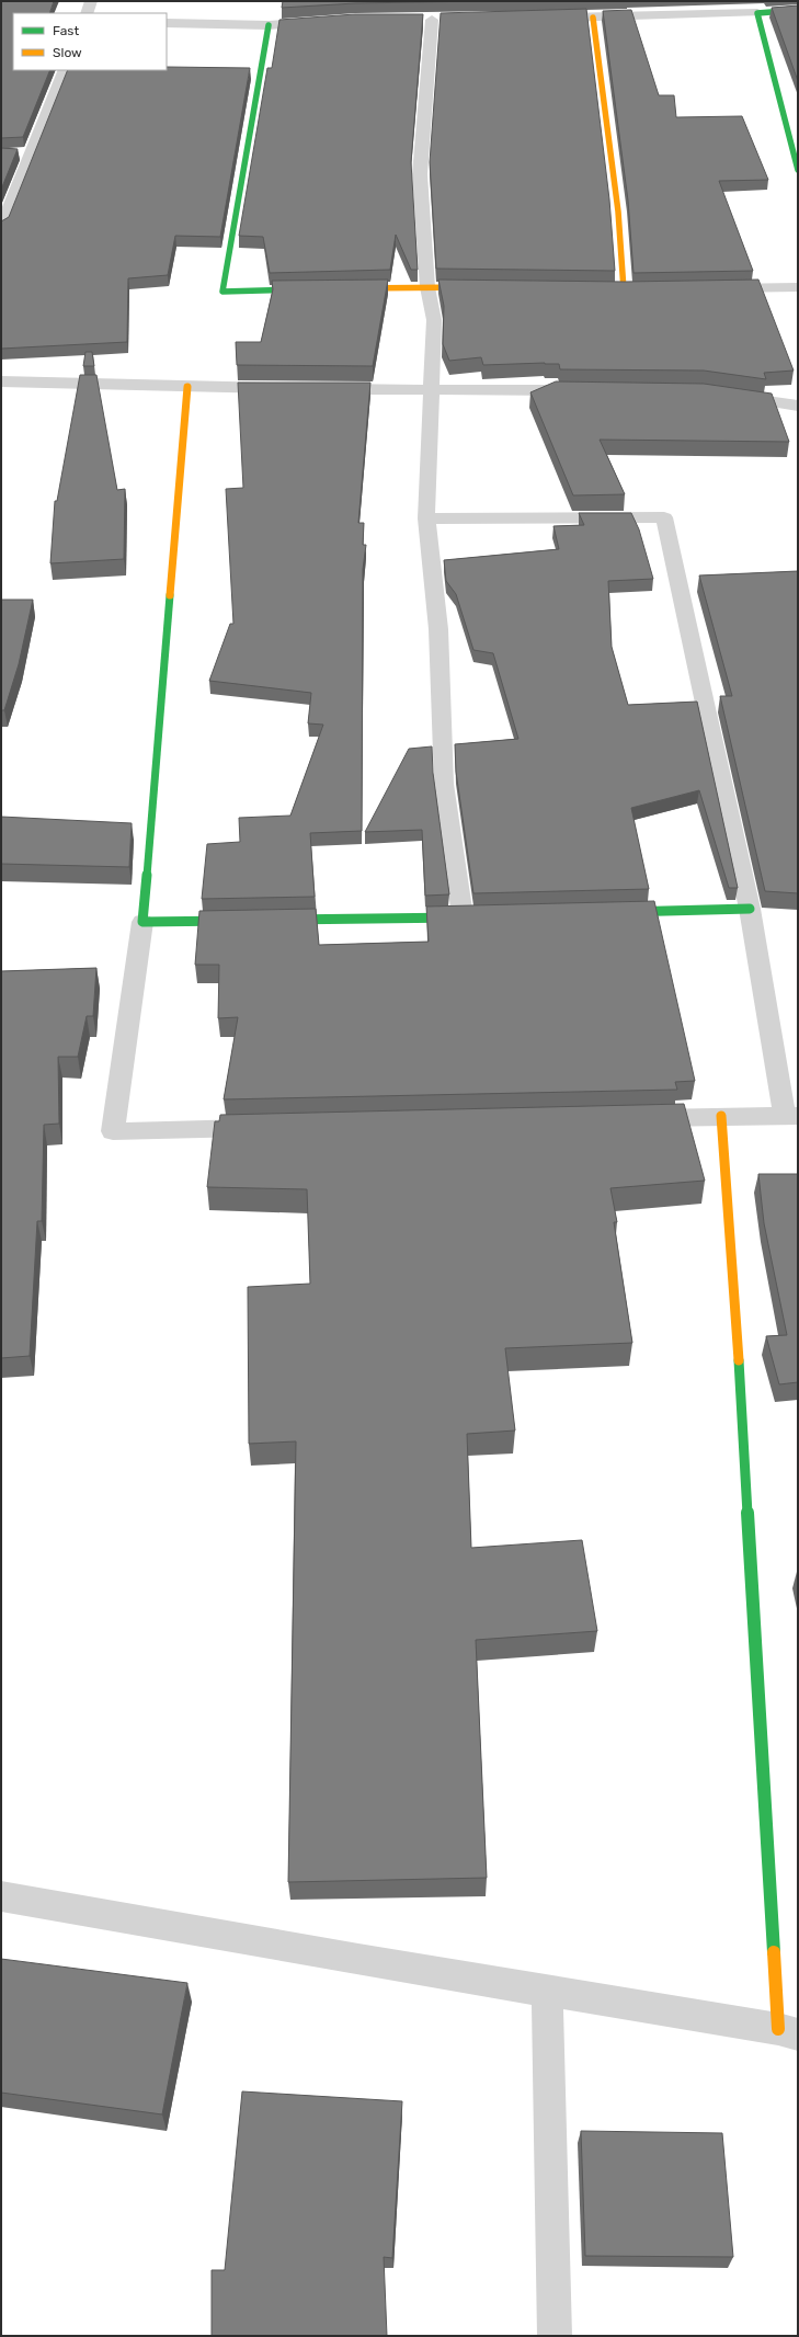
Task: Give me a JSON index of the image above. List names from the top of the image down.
{
  "legend": ["Fast", "Slow"]
}
